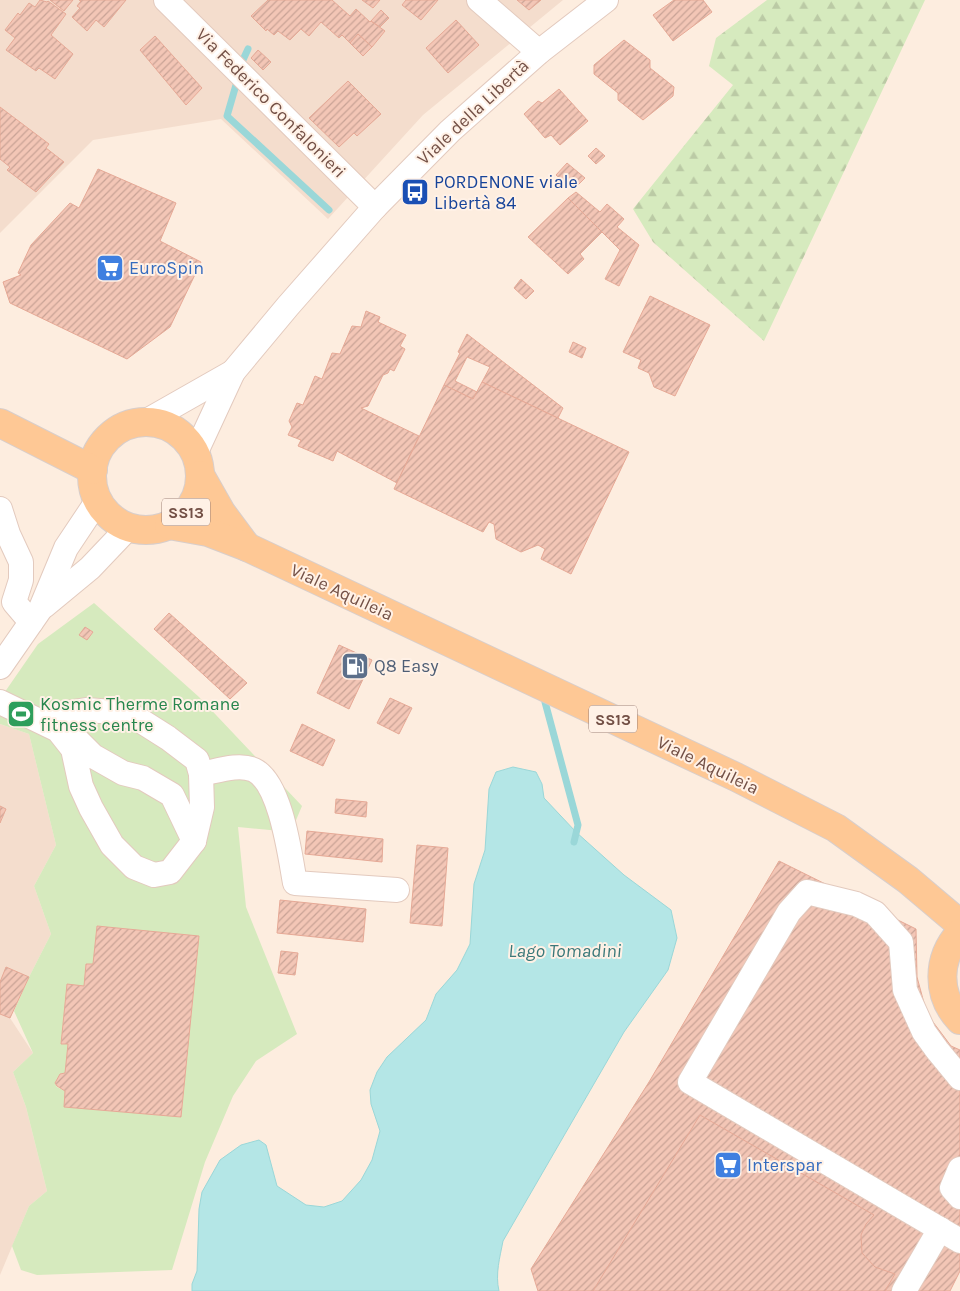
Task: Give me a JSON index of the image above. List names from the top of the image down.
{
  "streets": {
    "main road": ["SS13", "Viale Aquileia"],
    "street": ["Via Federico Confalonieri", "Viale della Libertà"]
  },
  "crossings": [
    ["Via Federico Confalonieri", "Viale della Libertà"],
    ["Viale della Libertà", "Viale Aquileia"]
  ],
  "water": ["Lago Tomadini"],
  "places": {
    "bus stop": ["PORDENONE viale Libertà 84"],
    "supermarket": ["EuroSpin", "Interspar"],
    "fuel station": ["Q8 Easy"],
    "sports": ["Kosmic Therme Romane fitness centre"]
  }
}
